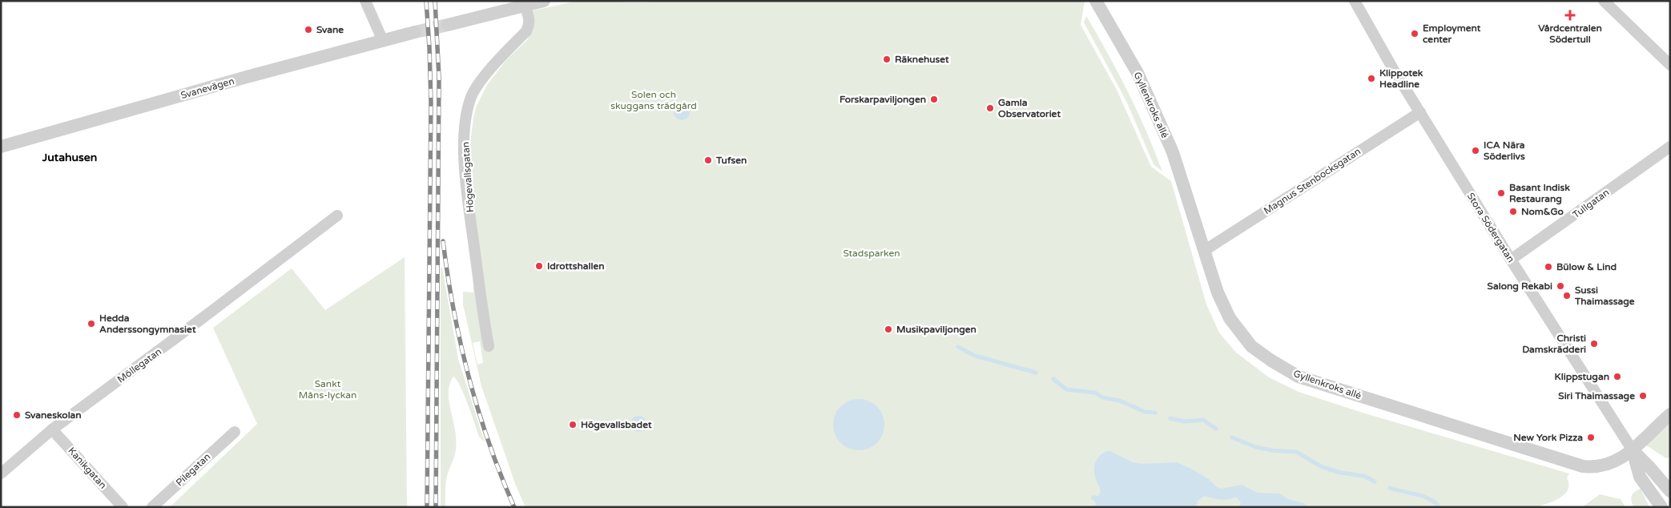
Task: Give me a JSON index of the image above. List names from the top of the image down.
{
  "streets": {
    "street": [
      "Svanevägen",
      "Gyllenkroks allé",
      "Högevallsgatan",
      "Magnus Stenbocksgatan",
      "Tullgatan",
      "Stora Södergatan",
      "Möllegatan",
      "Kanikgatan",
      "Pilegatan"
    ]
  },
  "crossings": [
    ["Gyllenkroks allé", "Magnus Stenbocksgatan"],
    ["Gyllenkroks allé", "Stora Södergatan"],
    ["Magnus Stenbocksgatan", "Stora Södergatan"],
    ["Tullgatan", "Stora Södergatan"],
    ["Möllegatan", "Kanikgatan"]
  ],
  "districts": ["Jutahusen"],
  "parks": ["Solen och skuggans trädgård", "Stadsparken", "Sankt Måns-lyckan"],
  "places": {
    "health": ["Vårdcentralen Södertull"],
    "other": [
      "Svane",
      "Employment center",
      "Räknehuset",
      "Klippotek Headline",
      "Forskarpaviljongen",
      "Gamla Observatoriet",
      "ICA Nära Söderlivs",
      "Tufsen",
      "Basant Indisk Restaurang",
      "Nom&Go",
      "Idrottshallen",
      "Bülow & Lind",
      "Salong Rekabi",
      "Sussi Thaimassage",
      "Hedda Anderssongymnasiet",
      "Musikpaviljongen",
      "Christi Damskrädderi",
      "Klippstugan",
      "Siri Thaimassage",
      "Svaneskolan",
      "Högevallsbadet",
      "New York Pizza"
    ]
  }
}
